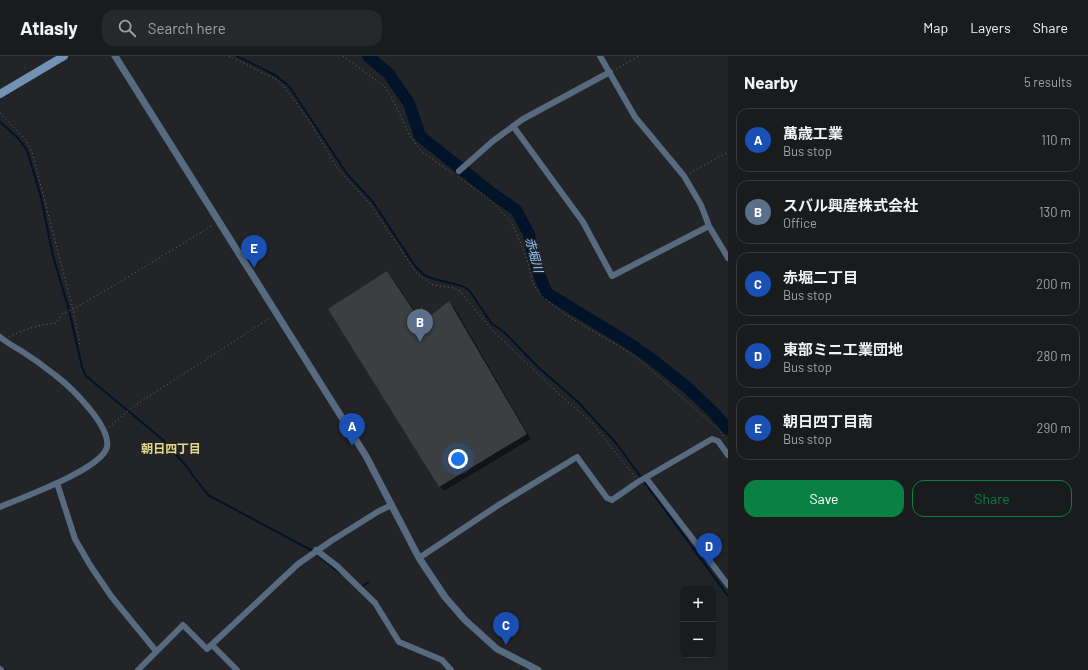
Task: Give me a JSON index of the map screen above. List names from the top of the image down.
{
  "districts": ["朝日四丁目"],
  "water": ["赤堀川"],
  "page": {
    "header": "Atlasly",
    "search": "Search here",
    "nav": ["Map", "Layers", "Share"],
    "heading": ["Nearby", "5 results"],
    "list": [
      {
        "mark": "A",
        "name": "萬歳工業",
        "note": "Bus stop",
        "value": "110 m"
      },
      {
        "mark": "B",
        "name": "スバル興産株式会社",
        "note": "Office",
        "value": "130 m"
      },
      {
        "mark": "C",
        "name": "赤堀二丁目",
        "note": "Bus stop",
        "value": "200 m"
      },
      {
        "mark": "D",
        "name": "東部ミニ工業団地",
        "note": "Bus stop",
        "value": "280 m"
      },
      {
        "mark": "E",
        "name": "朝日四丁目南",
        "note": "Bus stop",
        "value": "290 m"
      }
    ],
    "pins": [
      "E",
      "B",
      "A",
      "D",
      "C"
    ],
    "buttons": ["Save", "Share"],
    "map_buttons": ["+", "−"]
  }
}
